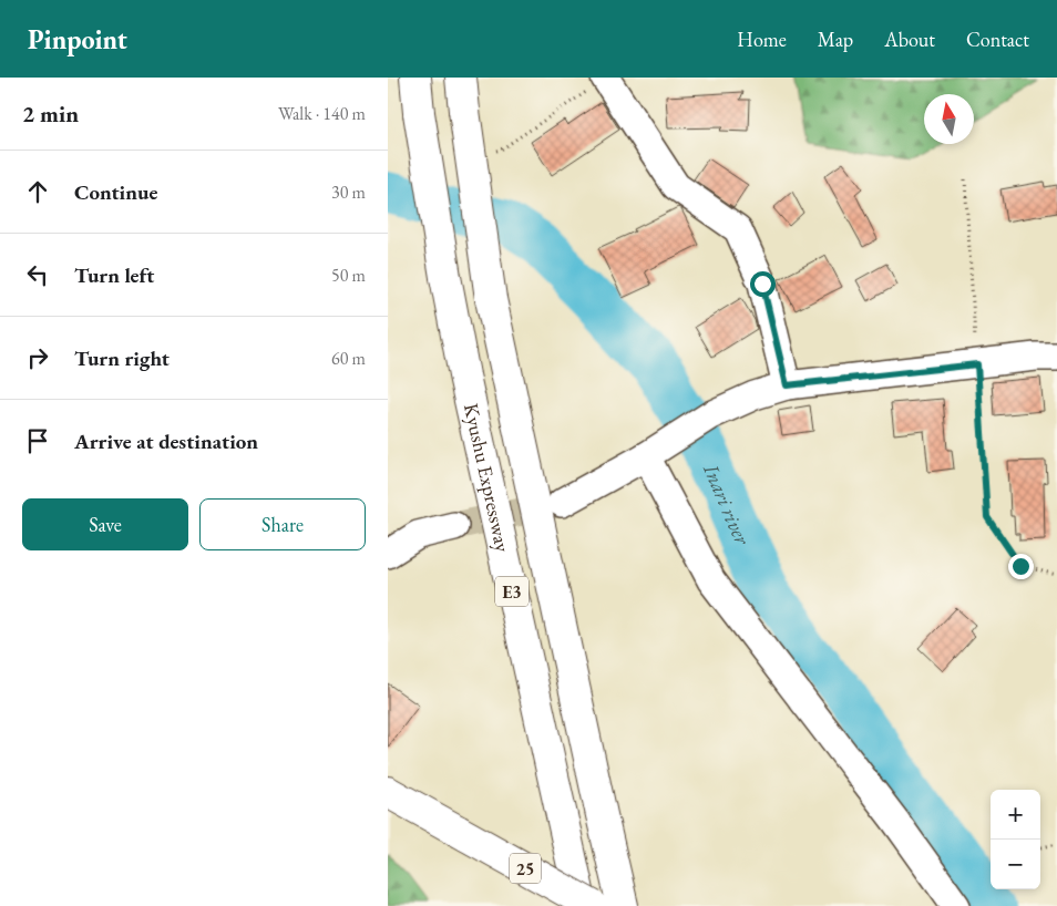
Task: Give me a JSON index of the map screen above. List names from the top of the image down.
{
  "streets": {
    "main road": ["Kyushu Expressway", "E3", "25"]
  },
  "water": ["Inari river"],
  "north": "top",
  "page": {
    "header": "Pinpoint",
    "nav": [
      "Home",
      "Map",
      "About",
      "Contact"
    ],
    "heading": ["2 min", "Walk · 140 m"],
    "list": [
      ["Continue", "30 m"],
      ["Turn left", "50 m"],
      ["Turn right", "60 m"],
      "Arrive at destination"
    ],
    "buttons": ["Save", "Share"],
    "map_buttons": ["+", "−"]
  }
}
